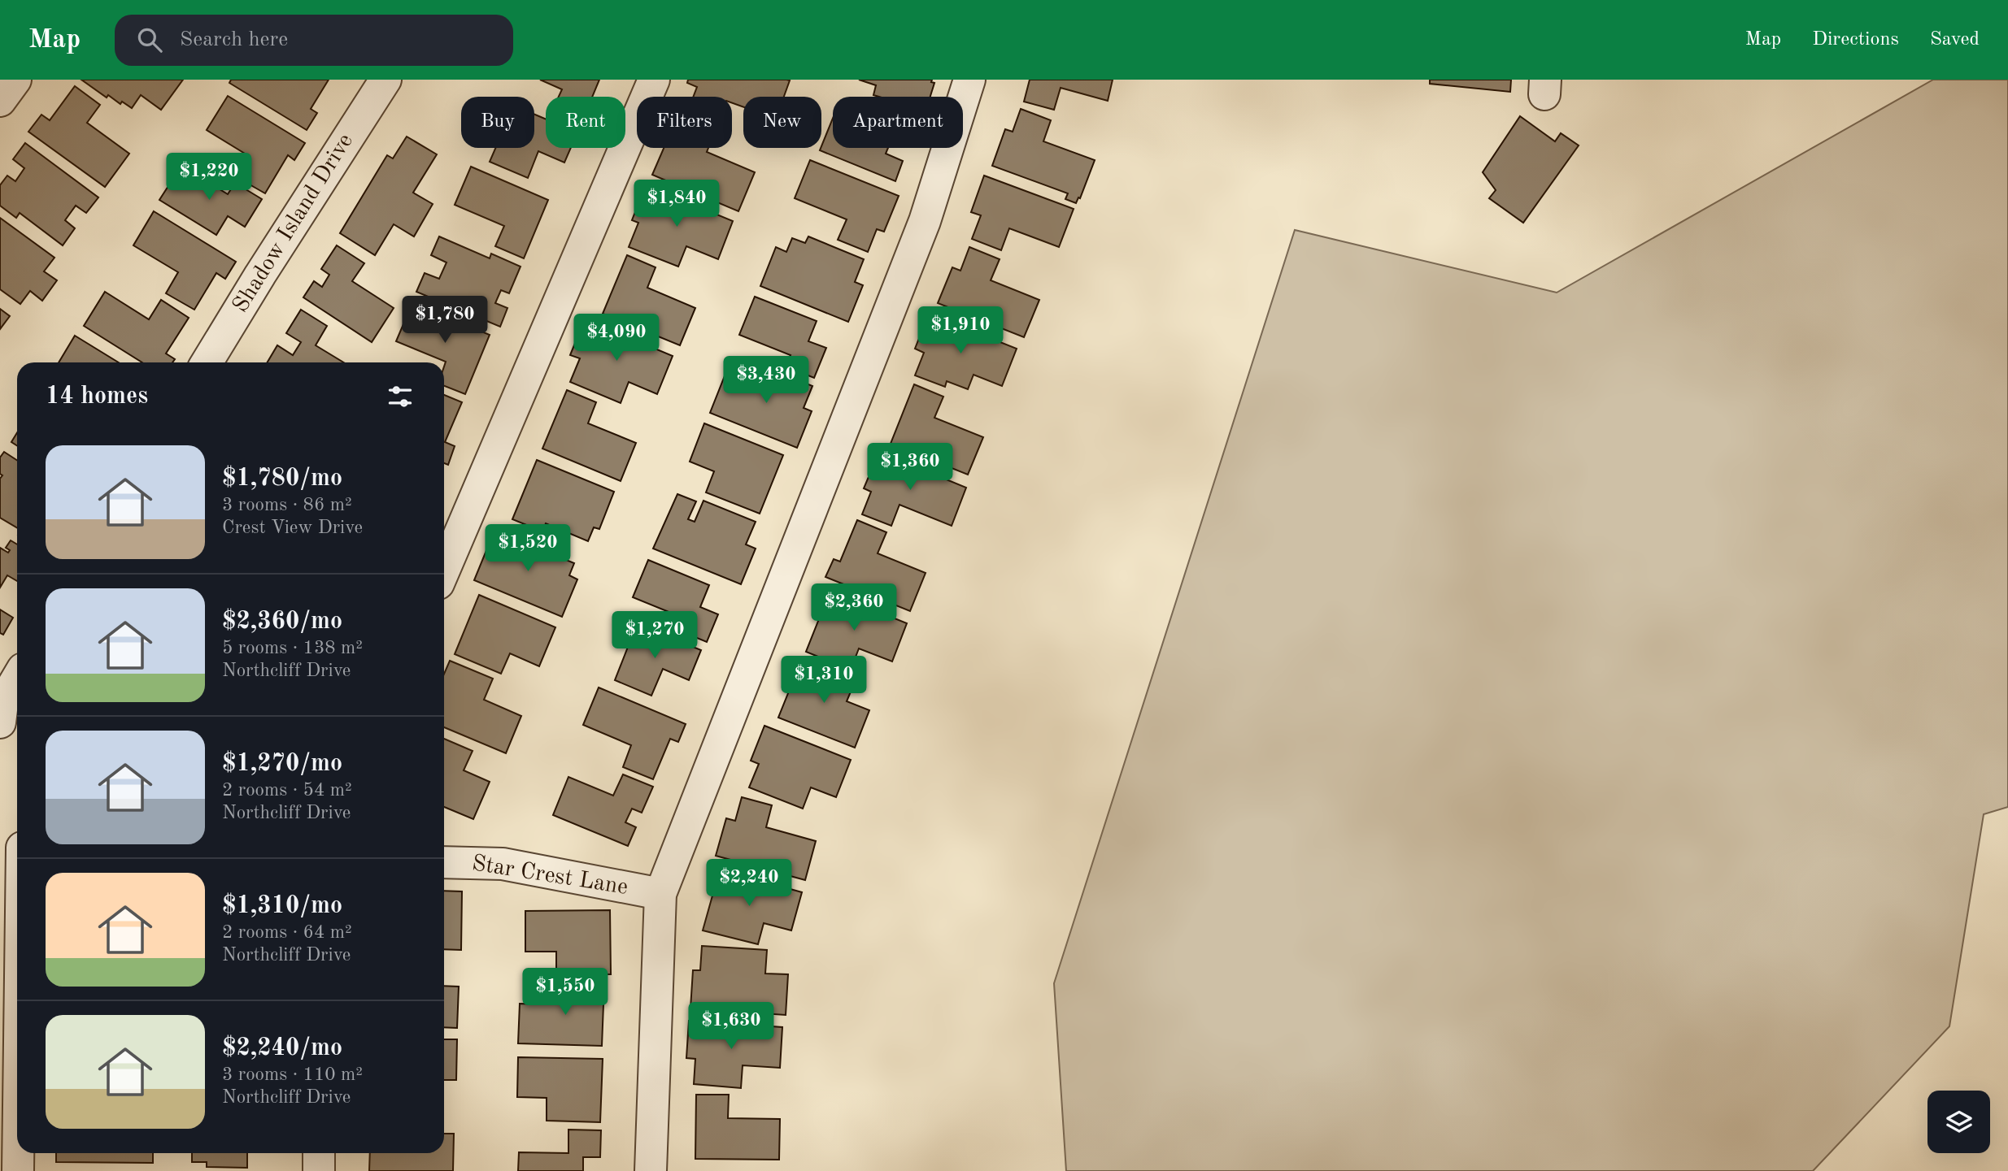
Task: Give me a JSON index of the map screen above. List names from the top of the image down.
{
  "streets": {
    "street": ["Shadow Island Drive", "Star Crest Lane"]
  },
  "page": {
    "header": "Map",
    "search": "Search here",
    "nav": ["Map", "Directions", "Saved"],
    "chip": [
      "Buy",
      "Rent",
      "Filters",
      "New",
      "Apartment"
    ],
    "price": [
      "$1,220",
      "$1,840",
      "$1,780",
      "$1,910",
      "$4,090",
      "$3,430",
      "$1,360",
      "$1,520",
      "$2,360",
      "$1,270",
      "$1,310",
      "$2,240",
      "$1,550",
      "$1,630"
    ],
    "heading": "14 homes",
    "list": [
      {
        "name": "$1,780/mo",
        "note": "3 rooms · 86 m² · Crest View Drive"
      },
      {
        "name": "$2,360/mo",
        "note": "5 rooms · 138 m² · Northcliff Drive"
      },
      {
        "name": "$1,270/mo",
        "note": "2 rooms · 54 m² · Northcliff Drive"
      },
      {
        "name": "$1,310/mo",
        "note": "2 rooms · 64 m² · Northcliff Drive"
      },
      {
        "name": "$2,240/mo",
        "note": "3 rooms · 110 m² · Northcliff Drive"
      }
    ]
  }
}
